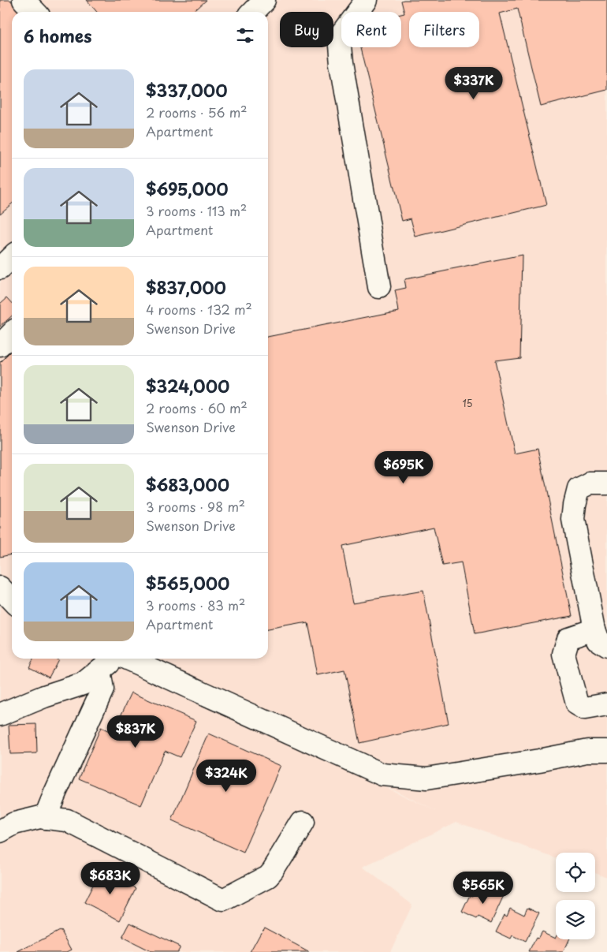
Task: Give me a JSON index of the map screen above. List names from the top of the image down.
{
  "house_numbers": ["15"],
  "page": {
    "chip": ["Buy", "Rent", "Filters"],
    "heading": "6 homes",
    "list": [
      {
        "name": "$337,000",
        "note": "2 rooms · 56 m² · Apartment"
      },
      {
        "name": "$695,000",
        "note": "3 rooms · 113 m² · Apartment"
      },
      {
        "name": "$837,000",
        "note": "4 rooms · 132 m² · Swenson Drive"
      },
      {
        "name": "$324,000",
        "note": "2 rooms · 60 m² · Swenson Drive"
      },
      {
        "name": "$683,000",
        "note": "3 rooms · 98 m² · Swenson Drive"
      },
      {
        "name": "$565,000",
        "note": "3 rooms · 83 m² · Apartment"
      }
    ],
    "price": [
      "$337K",
      "$695K",
      "$837K",
      "$324K",
      "$683K",
      "$565K"
    ]
  }
}
